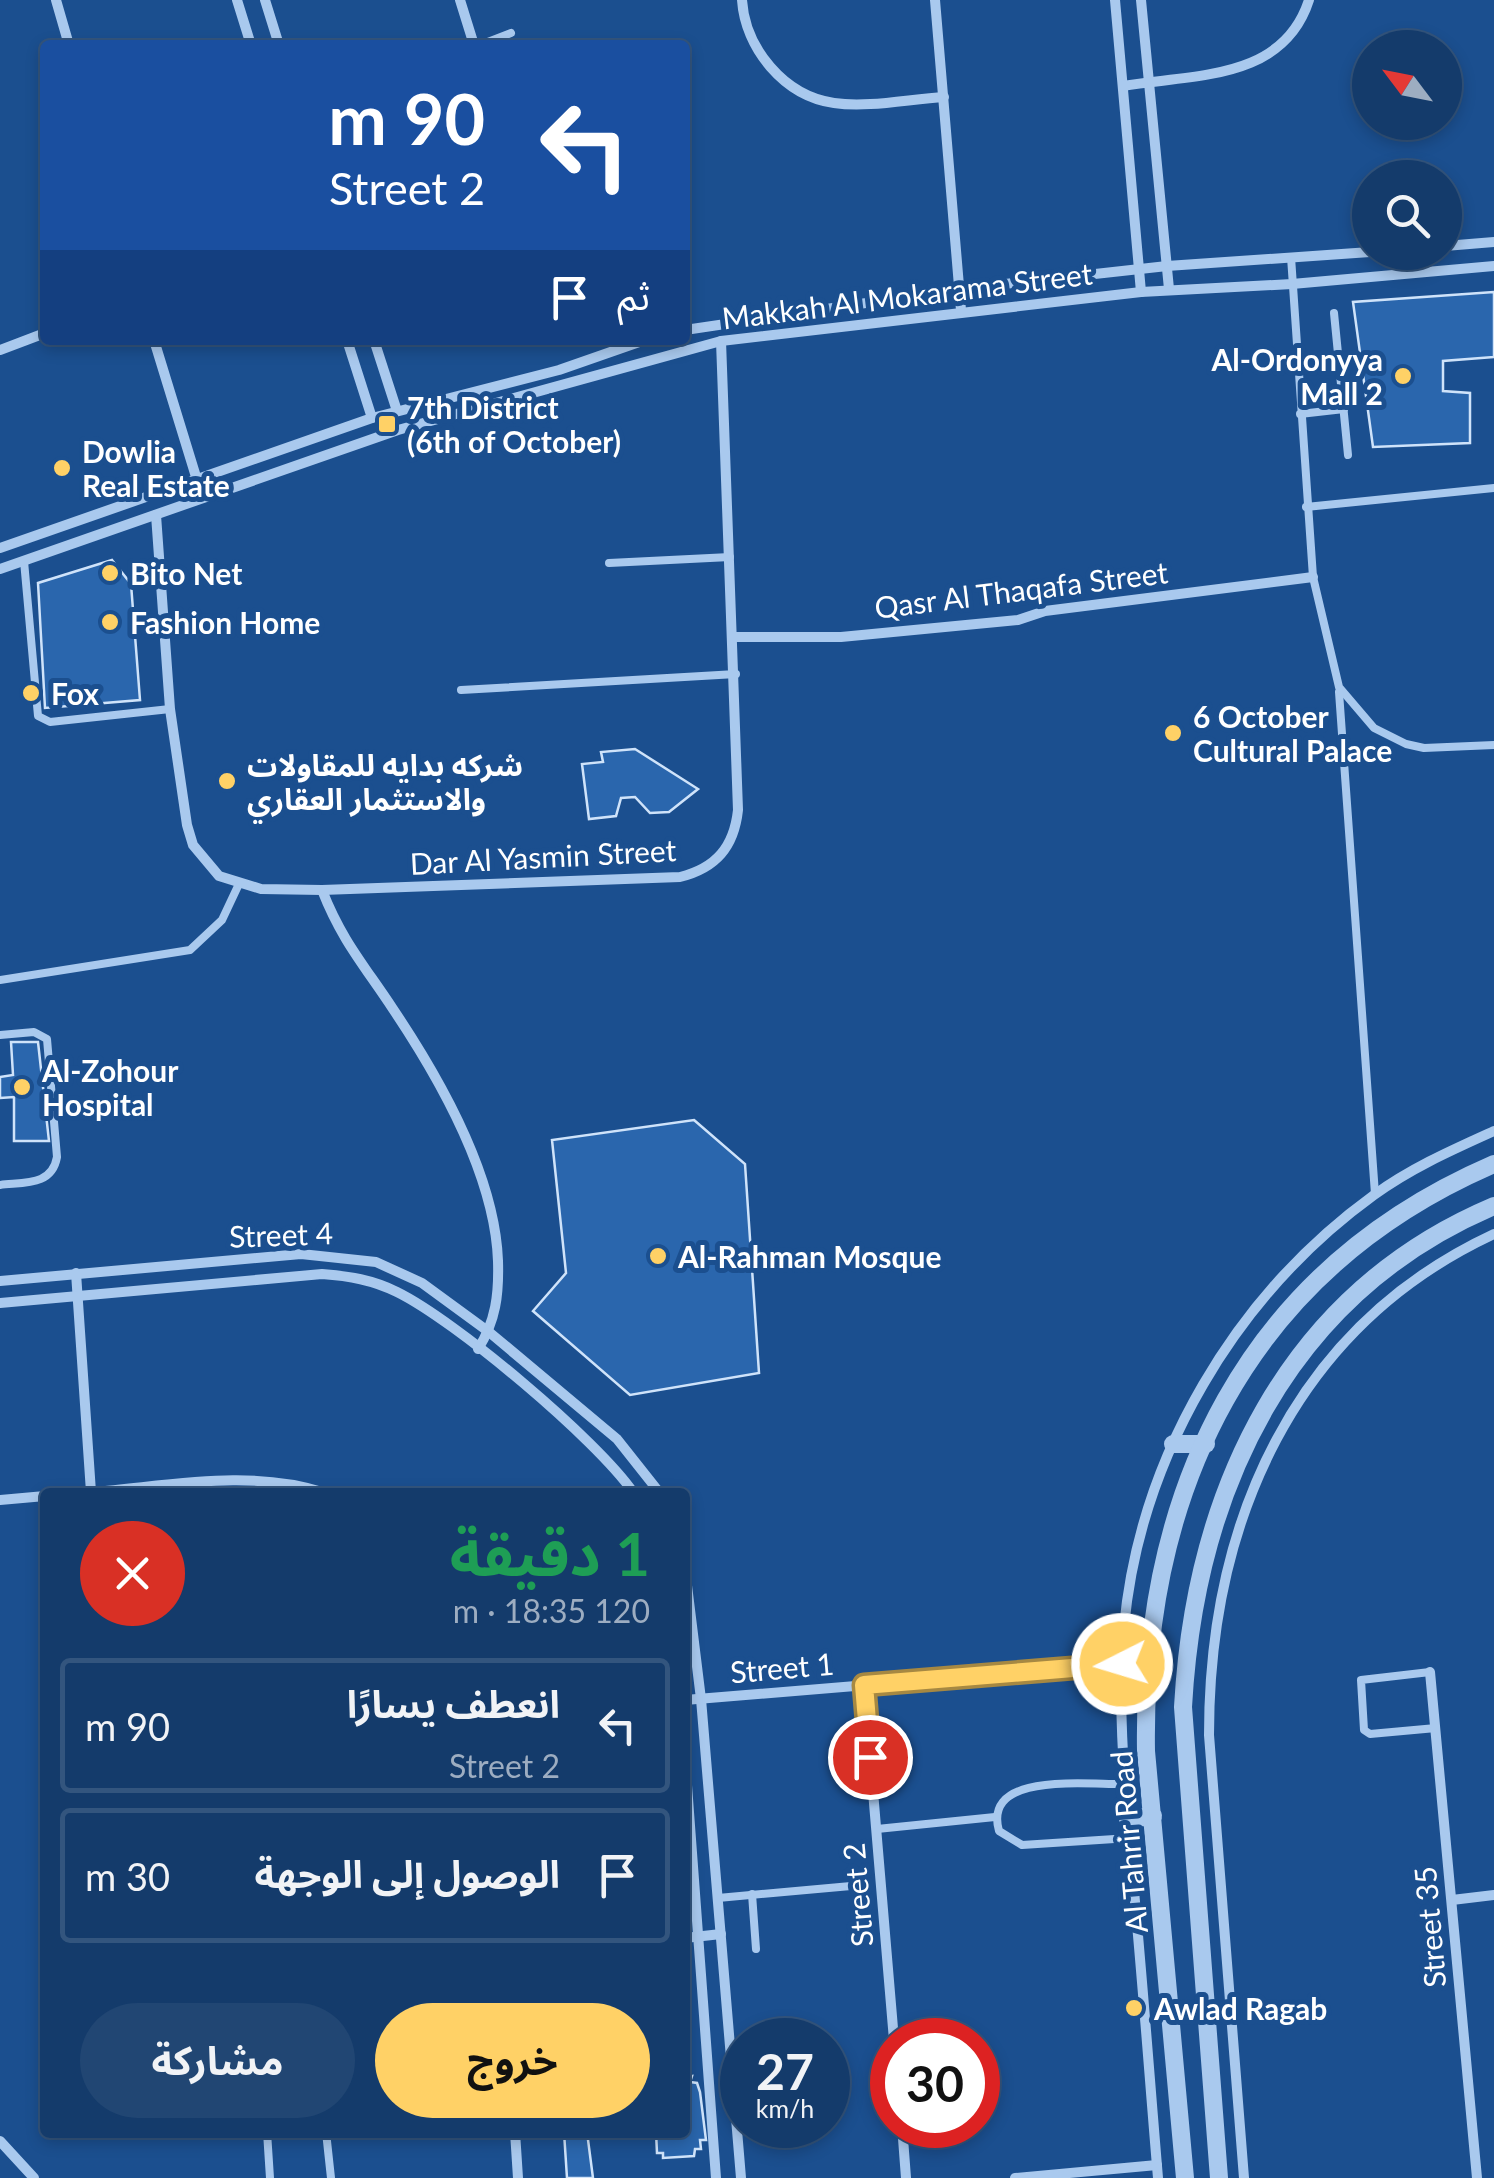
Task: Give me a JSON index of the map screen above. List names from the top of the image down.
{
  "streets": {
    "street": [
      "Makkah Al Mokarama Street",
      "Qasr Al Thaqafa Street",
      "Dar Al Yasmin Street",
      "Street 4",
      "Street 1",
      "Al Tahrir Road",
      "Street 2",
      "Street 35"
    ]
  },
  "crossings": [
    ["Makkah Al Mokarama Street", "Dar Al Yasmin Street"],
    ["Qasr Al Thaqafa Street", "Dar Al Yasmin Street"],
    ["Street 1", "Street 2"]
  ],
  "places": {
    "other": [
      "Al-Ordonyya Mall 2",
      "Dowlia Real Estate",
      "Bito Net",
      "Fashion Home",
      "Fox",
      "6 October Cultural Palace",
      "شركه بدايه للمقاولات والاستثمار العقاري",
      "Al-Zohour Hospital",
      "Al-Rahman Mosque",
      "Awlad Ragab"
    ],
    "transit": ["7th District (6th of October)"]
  },
  "north": "top left",
  "page": {
    "turn": ["90 m", "Street 2"],
    "then": "ثم",
    "heading": ["1 دقيقة", "120 m · 18:35"],
    "list": [
      {
        "name": "انعطف يسارًا",
        "note": "Street 2",
        "value": "90 m"
      },
      {
        "name": "الوصول إلى الوجهة",
        "value": "30 m"
      }
    ],
    "buttons": ["خروج", "مشاركة"],
    "speed": "27 km/h",
    "limit": "30"
  }
}
